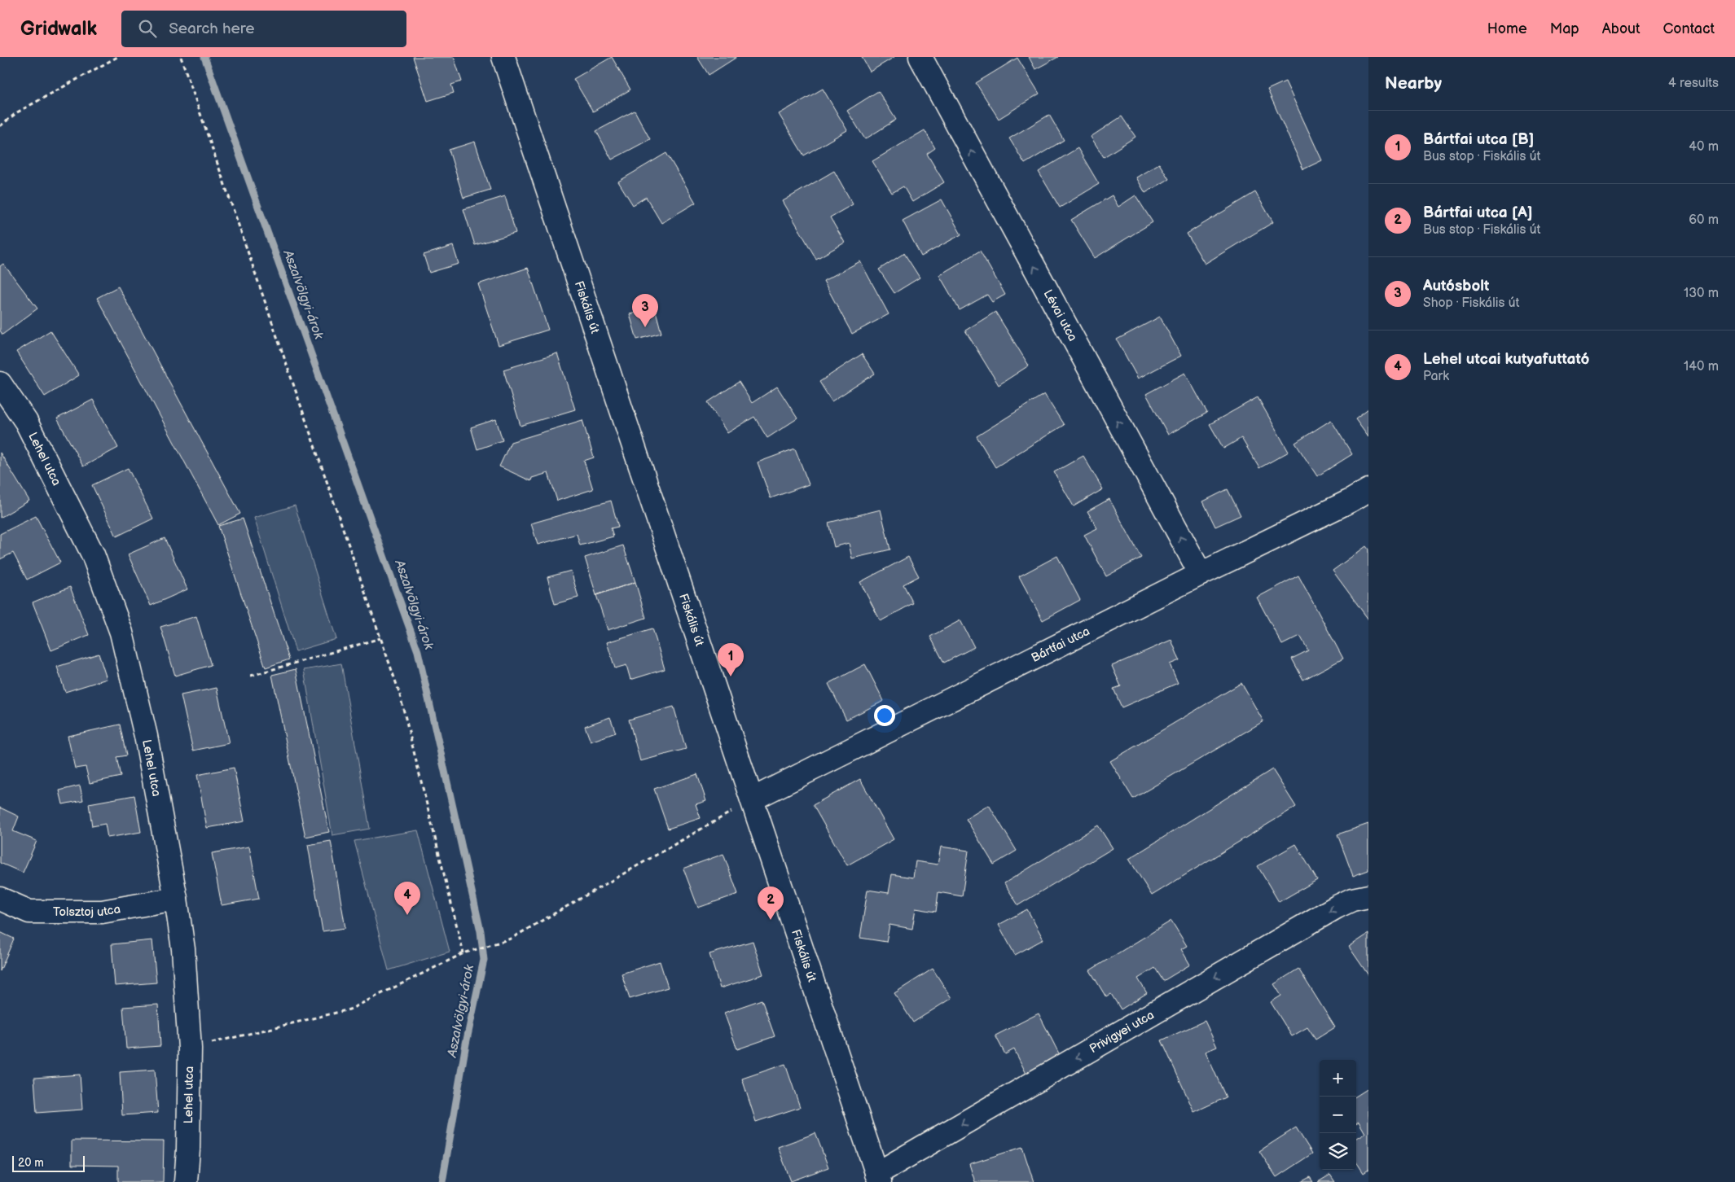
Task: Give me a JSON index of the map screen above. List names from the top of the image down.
{
  "streets": {
    "street": [
      "Fiskális út",
      "Lévai utca",
      "Lehel utca",
      "Bártfai utca",
      "Tolsztoj utca",
      "Privigyei utca"
    ]
  },
  "crossings": [
    ["Fiskális út", "Bártfai utca"],
    ["Fiskális út", "Privigyei utca"],
    ["Lévai utca", "Bártfai utca"],
    ["Lehel utca", "Tolsztoj utca"]
  ],
  "one_way": ["Lévai utca", "Privigyei utca"],
  "water": ["Aszalvölgyi-árok"],
  "scale_bar": "20 m",
  "page": {
    "header": "Gridwalk",
    "search": "Search here",
    "nav": [
      "Home",
      "Map",
      "About",
      "Contact"
    ],
    "heading": ["Nearby", "4 results"],
    "list": [
      {
        "mark": "1",
        "name": "Bártfai utca [B]",
        "note": "Bus stop · Fiskális út",
        "value": "40 m"
      },
      {
        "mark": "2",
        "name": "Bártfai utca [A]",
        "note": "Bus stop · Fiskális út",
        "value": "60 m"
      },
      {
        "mark": "3",
        "name": "Autósbolt",
        "note": "Shop · Fiskális út",
        "value": "130 m"
      },
      {
        "mark": "4",
        "name": "Lehel utcai kutyafuttató",
        "note": "Park",
        "value": "140 m"
      }
    ],
    "pins": [
      "3",
      "1",
      "4",
      "2"
    ],
    "map_buttons": ["+", "−"],
    "scale": "20 m"
  }
}
